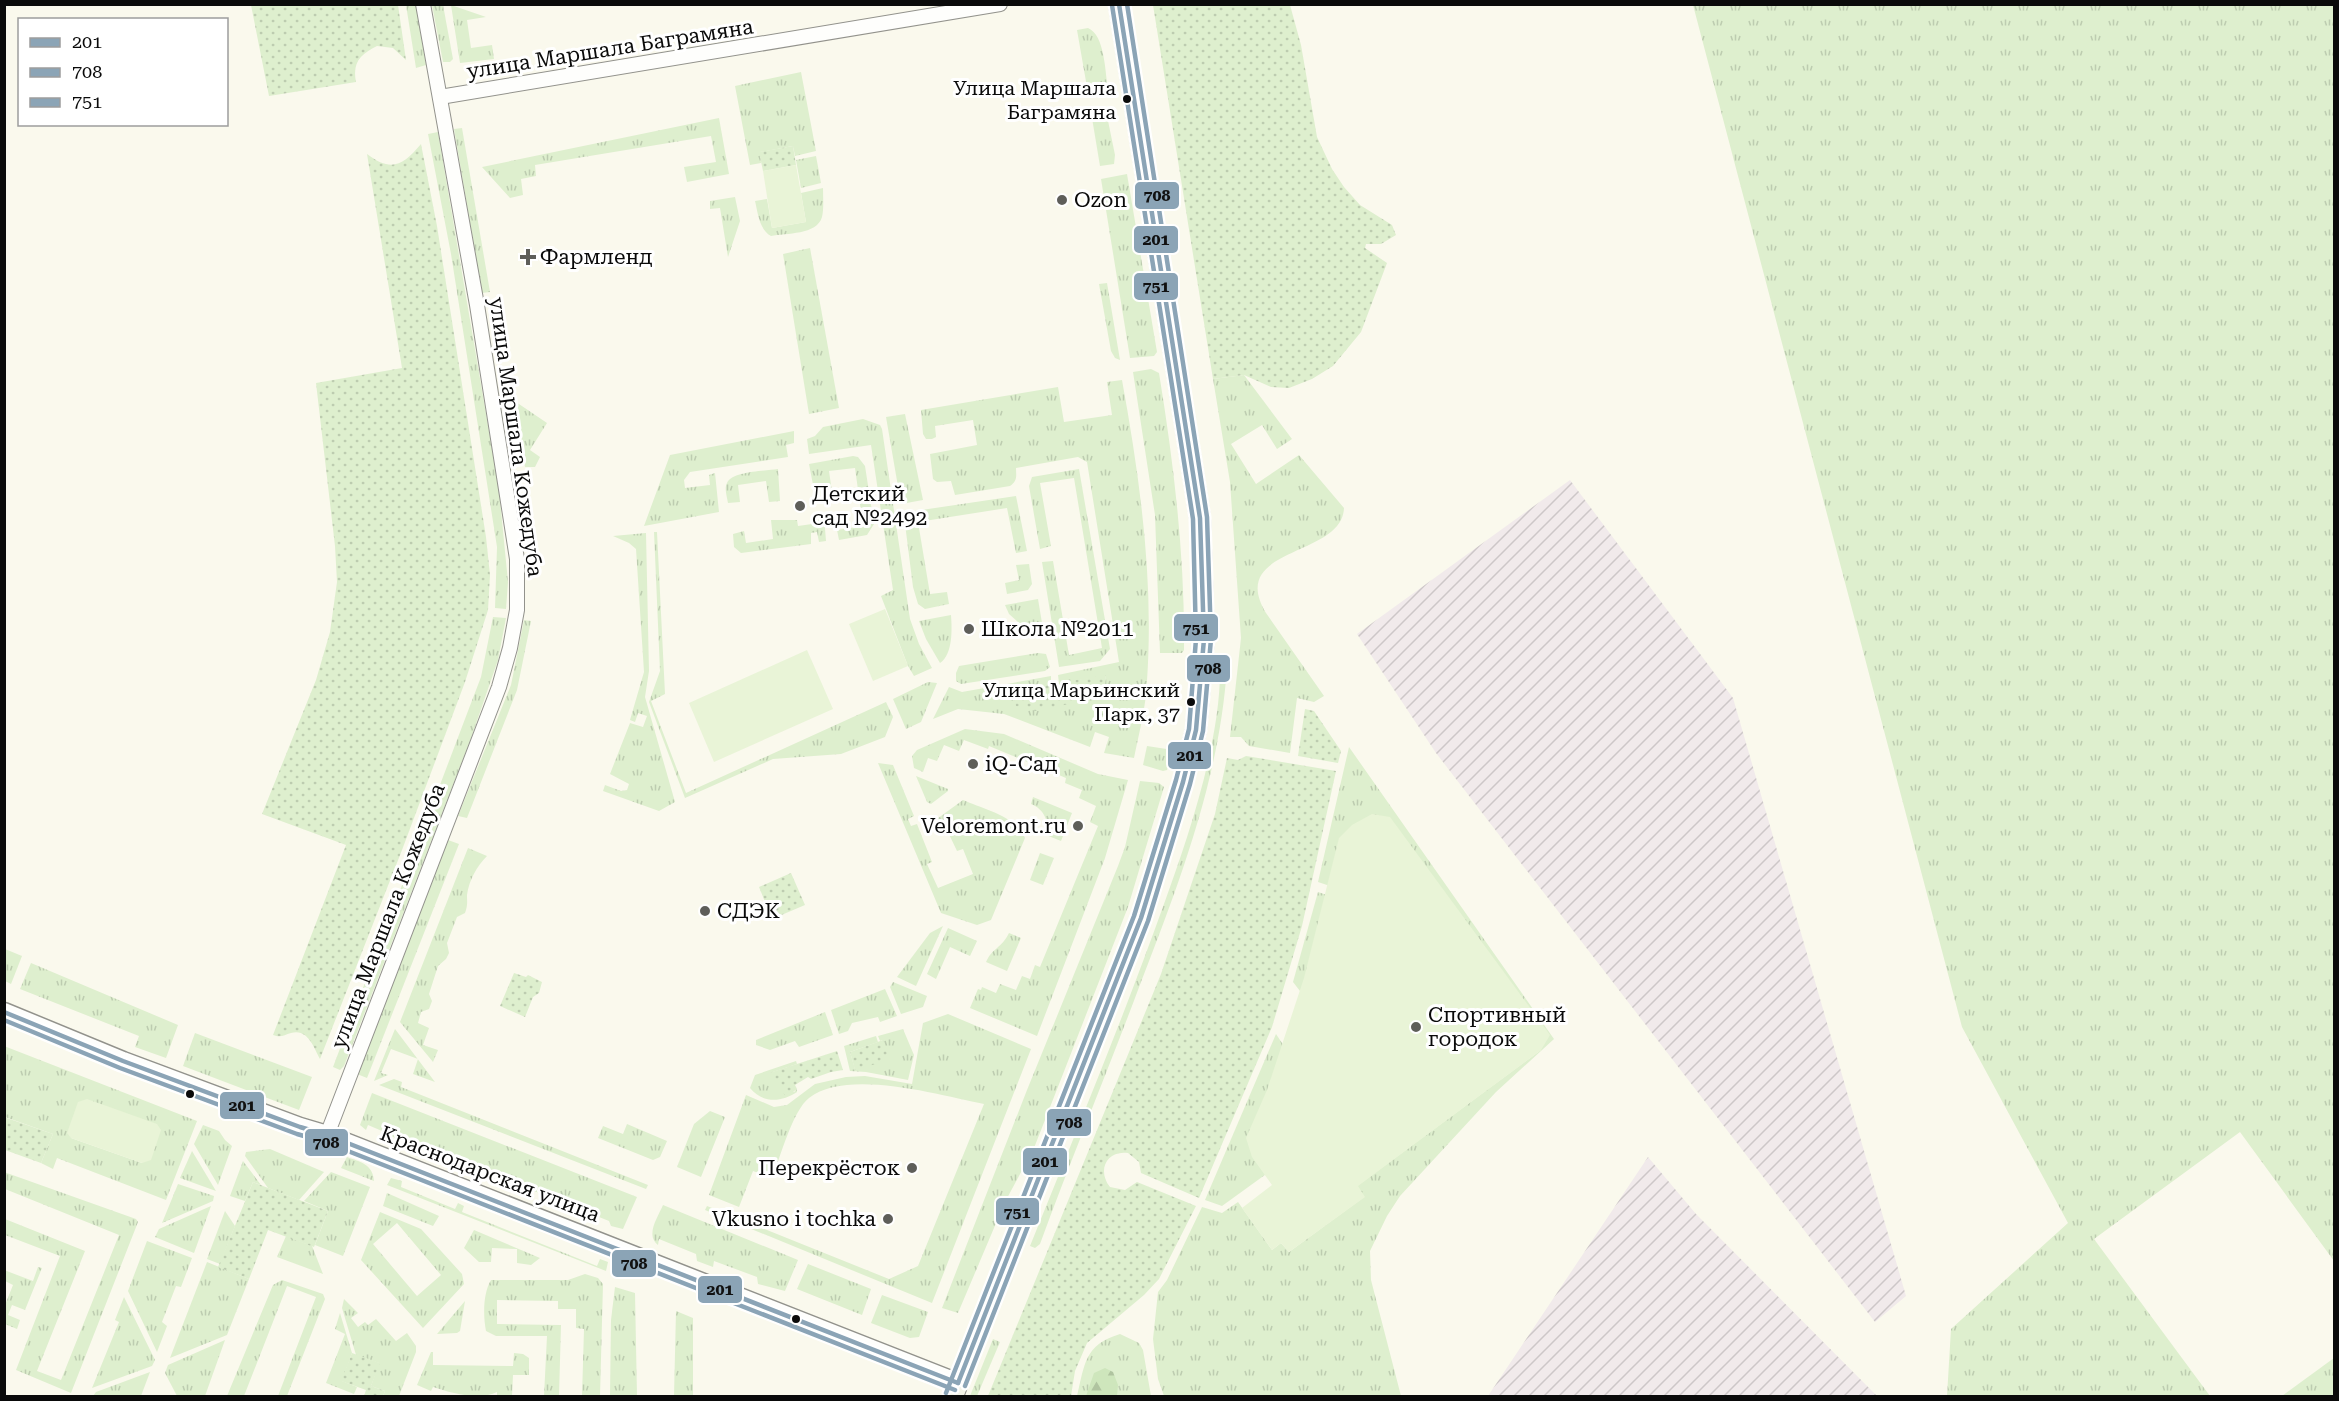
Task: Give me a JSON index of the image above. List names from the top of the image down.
{
  "streets": {
    "street": ["улица Маршала Баграмяна", "улица Маршала Кожедуба", "Краснодарская улица"]
  },
  "crossings": [
    ["улица Маршала Баграмяна", "улица Маршала Кожедуба"],
    ["улица Маршала Кожедуба", "Краснодарская улица"]
  ],
  "places": {
    "other": [
      "Улица Маршала Баграмяна",
      "Ozon",
      "Детский сад №2492",
      "Школа №2011",
      "Улица Марьинский Парк, 37",
      "iQ-Сад",
      "Veloremont.ru",
      "СДЭК",
      "Спортивный городок",
      "Перекрёсток",
      "Vkusno i tochka"
    ],
    "health": ["Фармленд"]
  },
  "lines": ["transit line 201", "transit line 708", "transit line 751"],
  "legend": ["201", "708", "751"]
}
